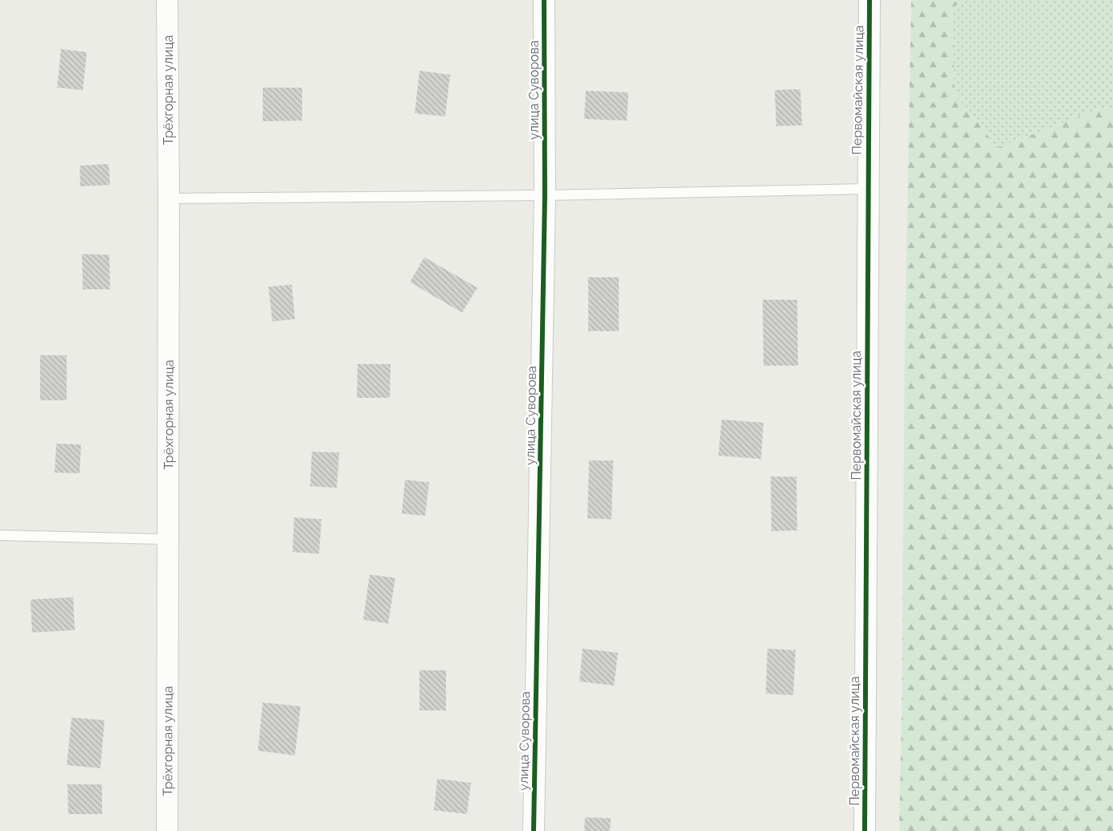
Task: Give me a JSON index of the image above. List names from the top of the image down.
{
  "streets": {
    "street": ["Трёхгорная улица", "улица Суворова", "Первомайская улица"]
  }
}
